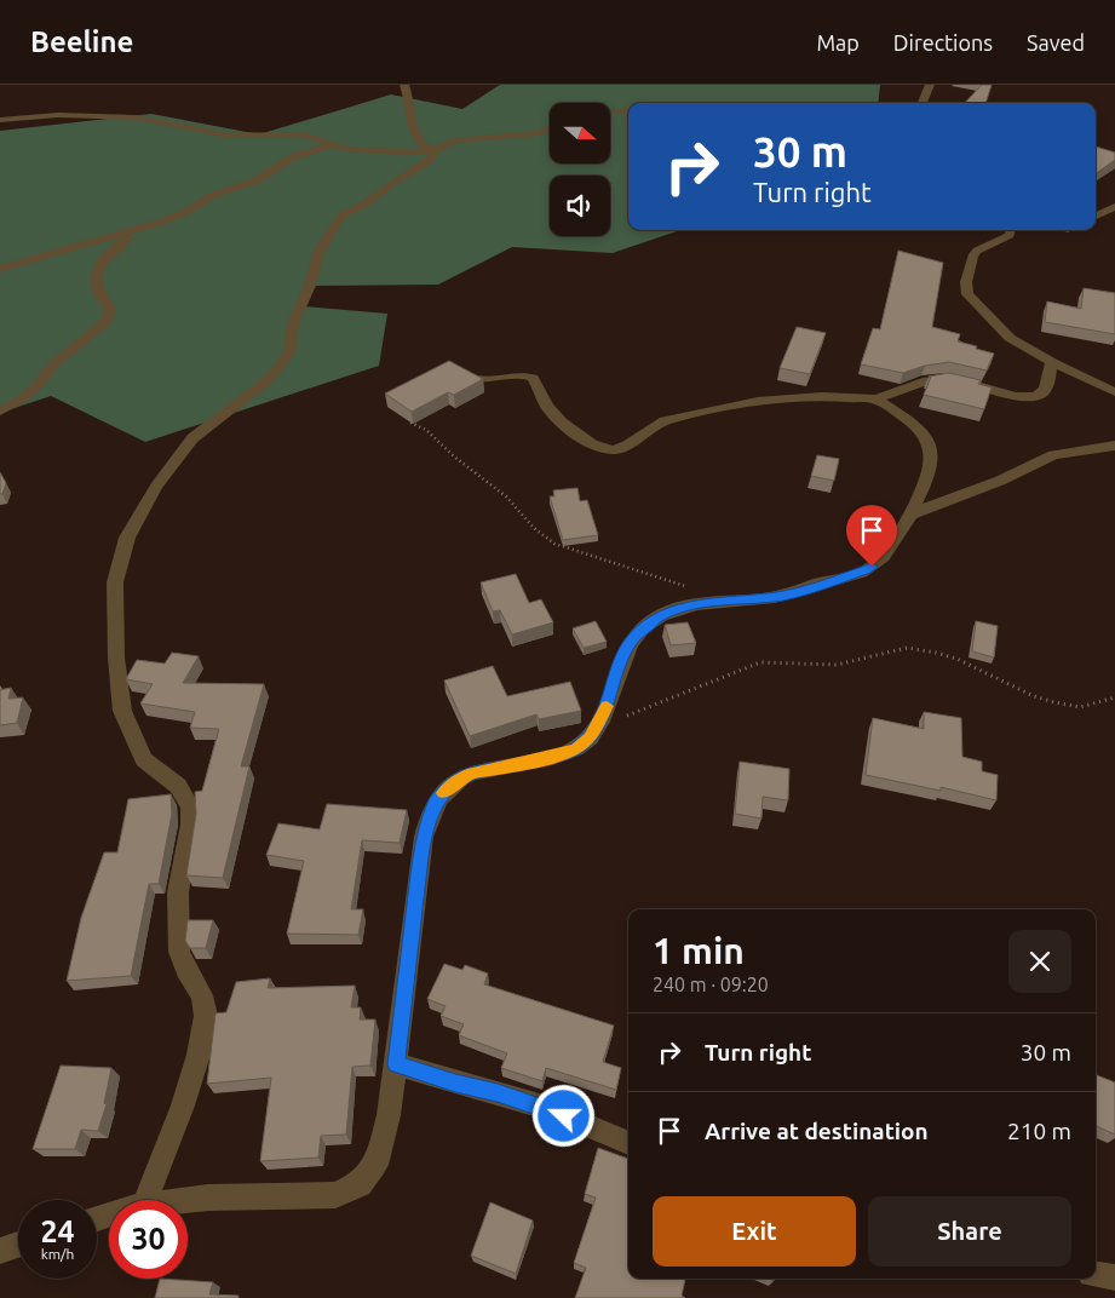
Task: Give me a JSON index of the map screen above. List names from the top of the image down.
{
  "north": "right",
  "page": {
    "header": "Beeline",
    "nav": ["Map", "Directions", "Saved"],
    "turn": ["30 m", "Turn right"],
    "heading": ["1 min", "240 m · 09:20"],
    "list": [
      {
        "name": "Turn right",
        "value": "30 m"
      },
      {
        "name": "Arrive at destination",
        "value": "210 m"
      }
    ],
    "buttons": ["Exit", "Share"],
    "speed": "24 km/h",
    "limit": "30"
  }
}
